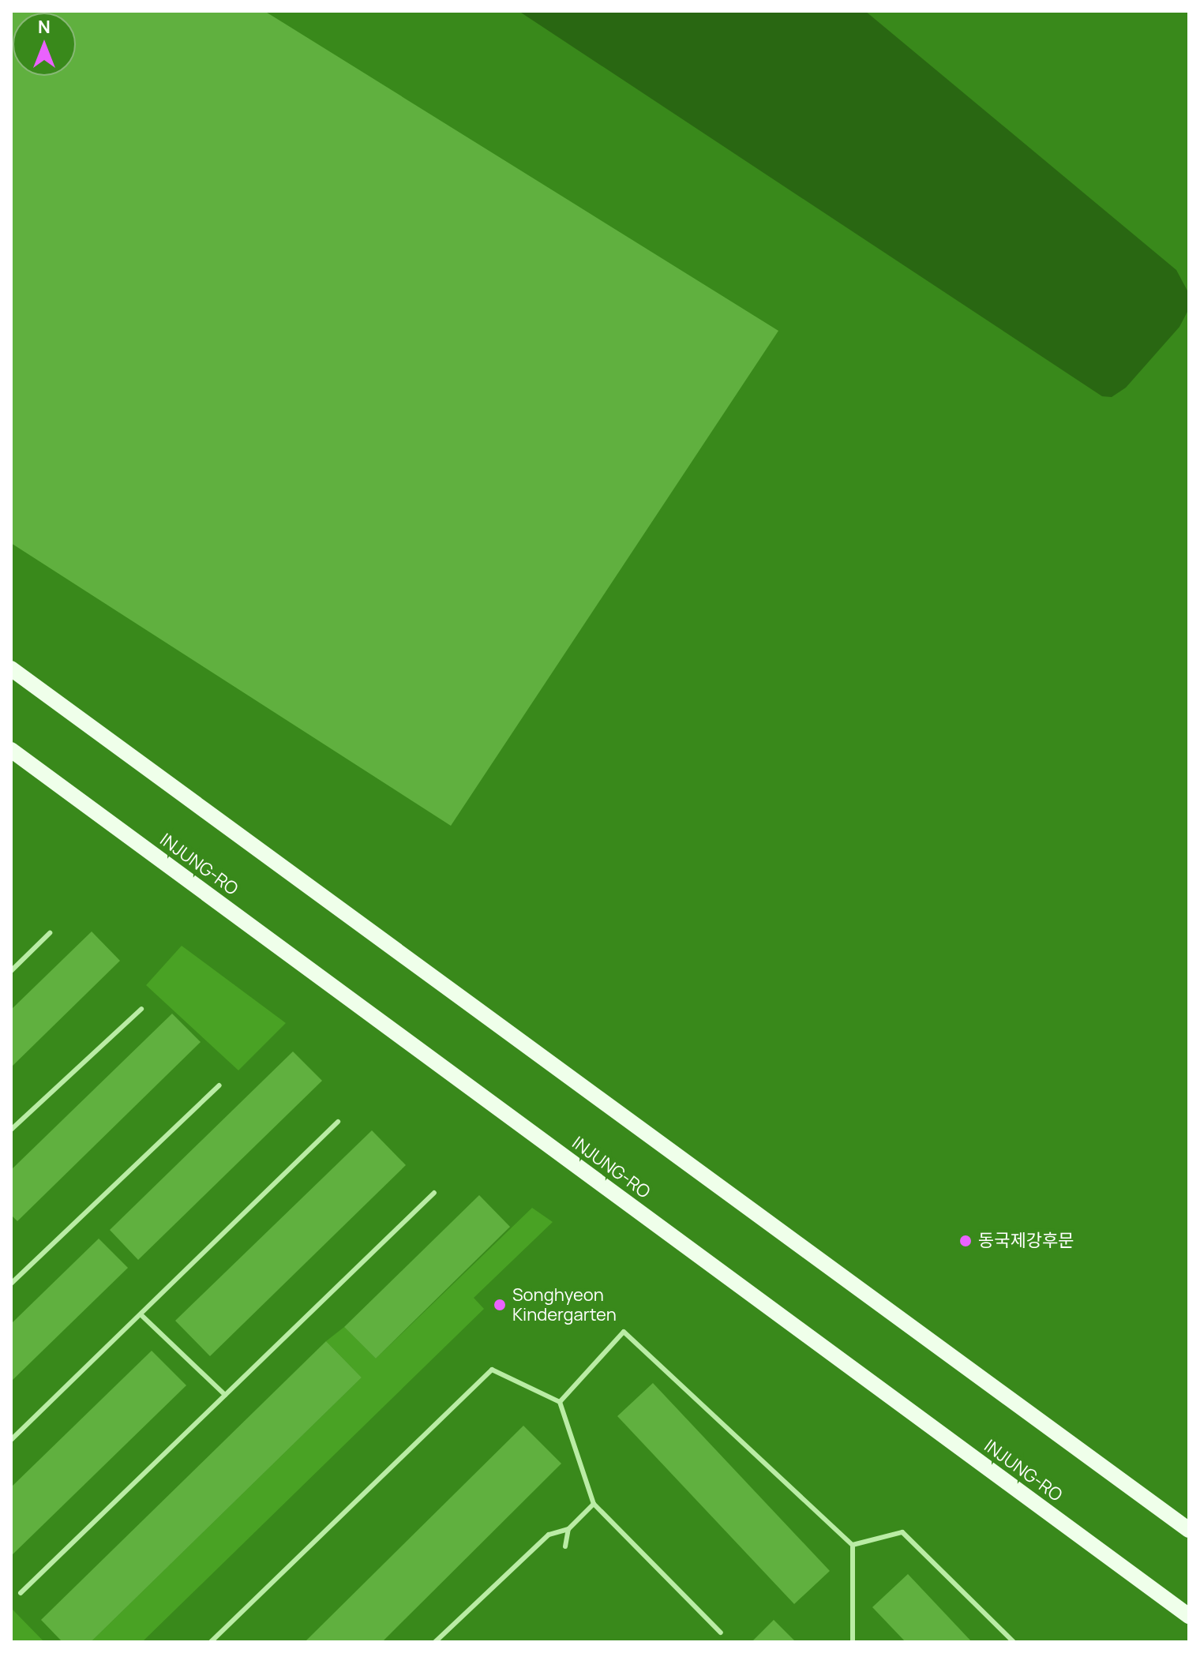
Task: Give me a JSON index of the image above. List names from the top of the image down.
{
  "streets": {
    "main road": ["INJUNG-RO"]
  },
  "places": ["동국제강후문", "Songhyeon Kindergarten"],
  "north": "top"
}
